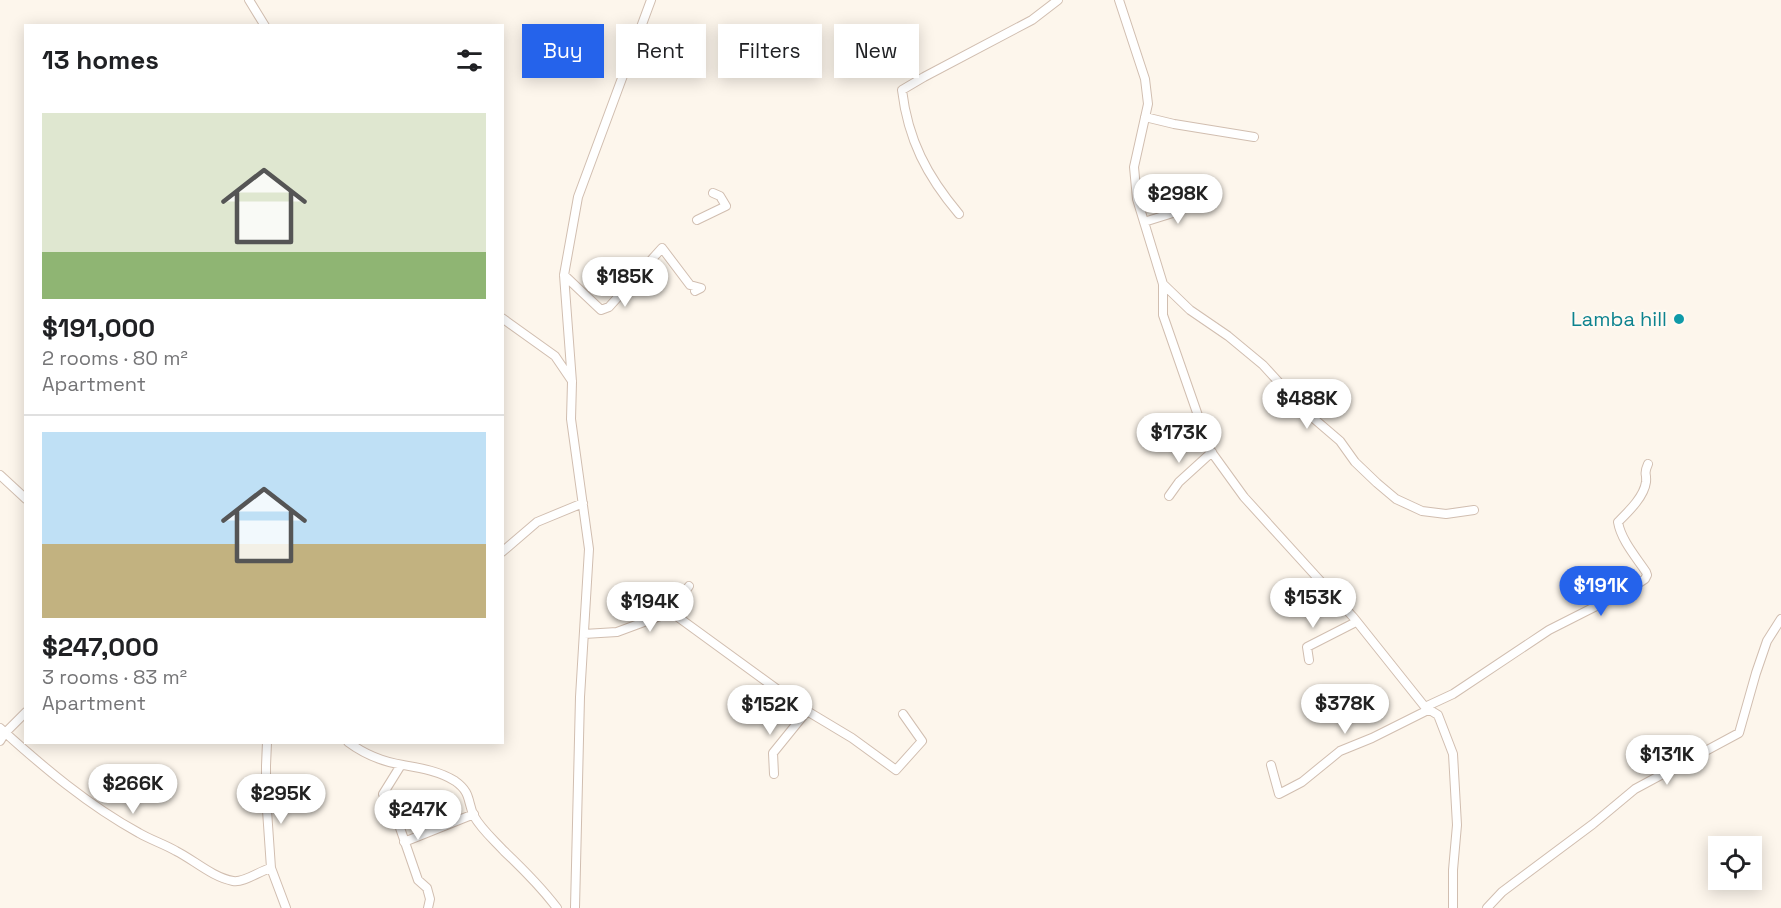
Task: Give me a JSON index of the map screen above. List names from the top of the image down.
{
  "places": ["Lamba hill"],
  "page": {
    "chip": [
      "Buy",
      "Rent",
      "Filters",
      "New"
    ],
    "heading": "13 homes",
    "list": [
      {
        "name": "$191,000",
        "note": "2 rooms · 80 m² · Apartment"
      },
      {
        "name": "$247,000",
        "note": "3 rooms · 83 m² · Apartment"
      }
    ],
    "price": [
      "$298K",
      "$185K",
      "$488K",
      "$173K",
      "$191K",
      "$153K",
      "$194K",
      "$378K",
      "$152K",
      "$131K",
      "$266K",
      "$295K",
      "$247K"
    ]
  }
}
